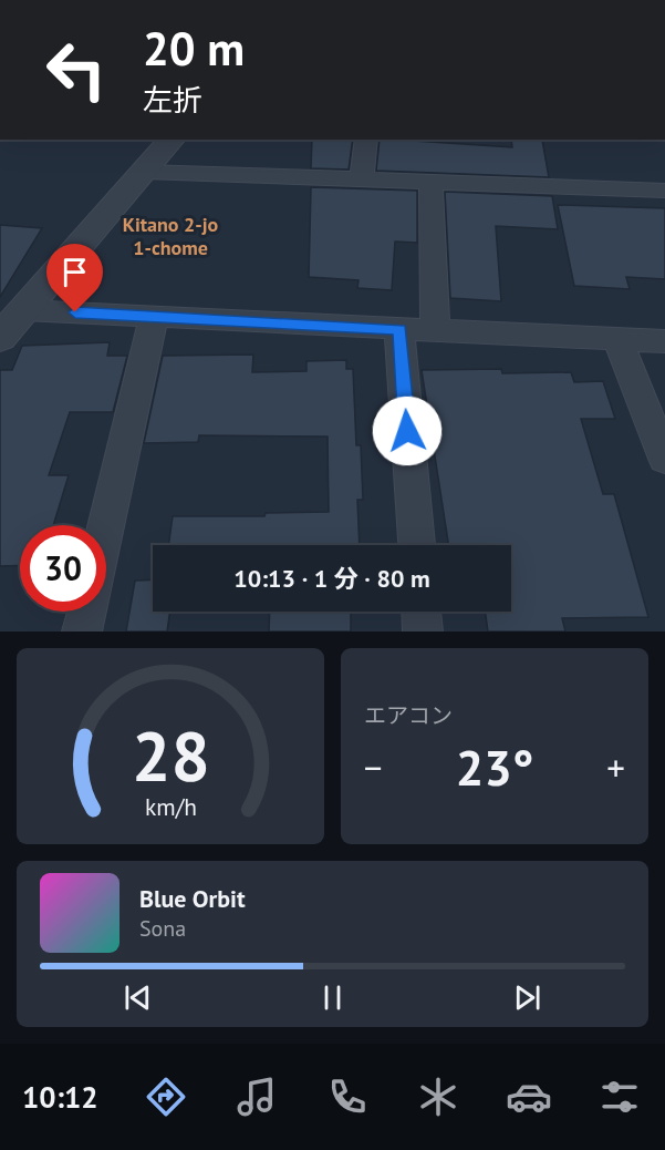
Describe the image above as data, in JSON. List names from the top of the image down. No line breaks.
{"districts":["Kitano 2-jo 1-chome"],"page":{"turn":["20 m","左折"],"limit":"30","trip":"10:13 · 1 分 · 80 m","tile":"エアコン","heat":["−","23°","+"],"song":["Blue Orbit","Sona"],"tabs":"10:12","gauge":["28","km/h"]}}
